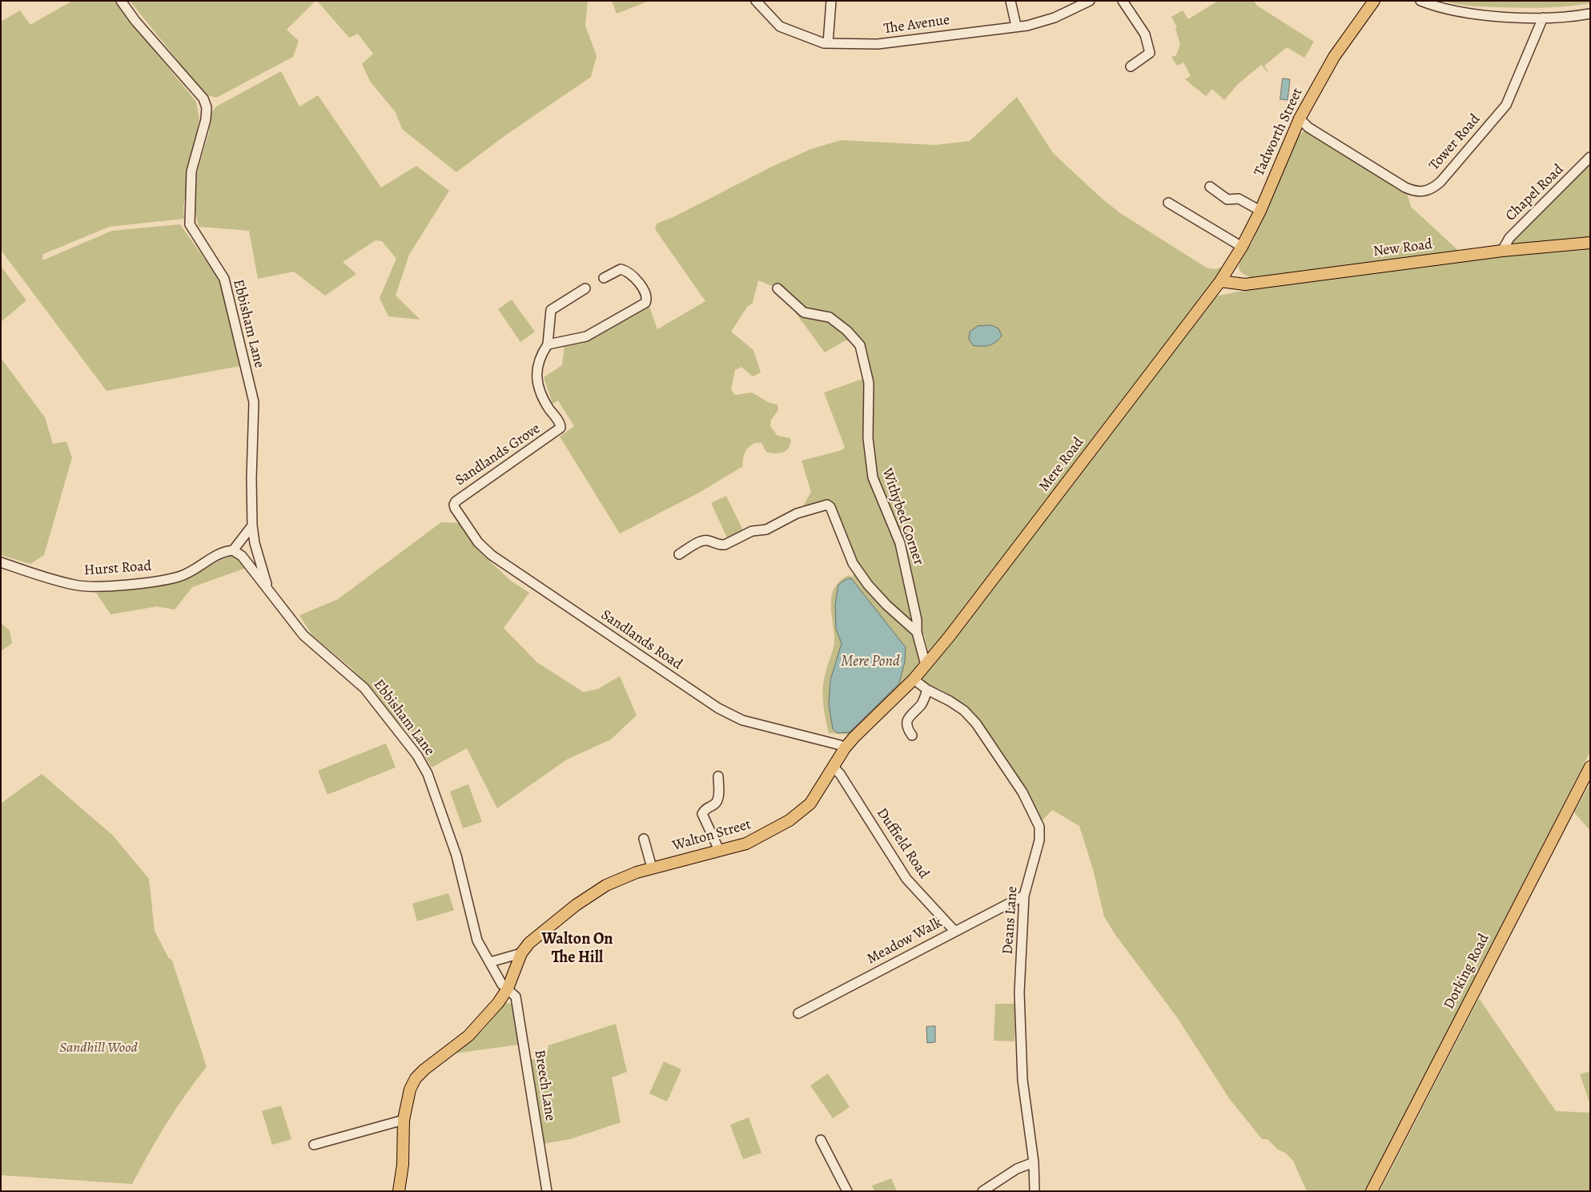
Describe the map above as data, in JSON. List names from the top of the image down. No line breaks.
{"streets":{"main road":["Tadworth Street","New Road","Mere Road","Walton Street","Dorking Road"],"street":["The Avenue","Tower Road","Chapel Road","Ebbisham Lane","Sandlands Grove","Withybed Corner","Hurst Road","Sandlands Road","Duffield Road","Deans Lane","Meadow Walk","Breech Lane"]},"crossings":[["Tadworth Street","Tower Road"],["Tadworth Street","New Road"],["Tadworth Street","Mere Road"],["Chapel Road","New Road"],["New Road","Mere Road"],["Ebbisham Lane","Hurst Road"],["Ebbisham Lane","Walton Street"],["Ebbisham Lane","Breech Lane"],["Sandlands Grove","Sandlands Road"],["Mere Road","Withybed Corner"],["Mere Road","Walton Street"],["Withybed Corner","Walton Street"],["Sandlands Road","Walton Street"],["Walton Street","Duffield Road"],["Walton Street","Deans Lane"],["Walton Street","Breech Lane"],["Duffield Road","Meadow Walk"],["Deans Lane","Meadow Walk"]],"districts":["Walton On The Hill"],"water":["Mere Pond"],"parks":["Sandhill Wood"]}
